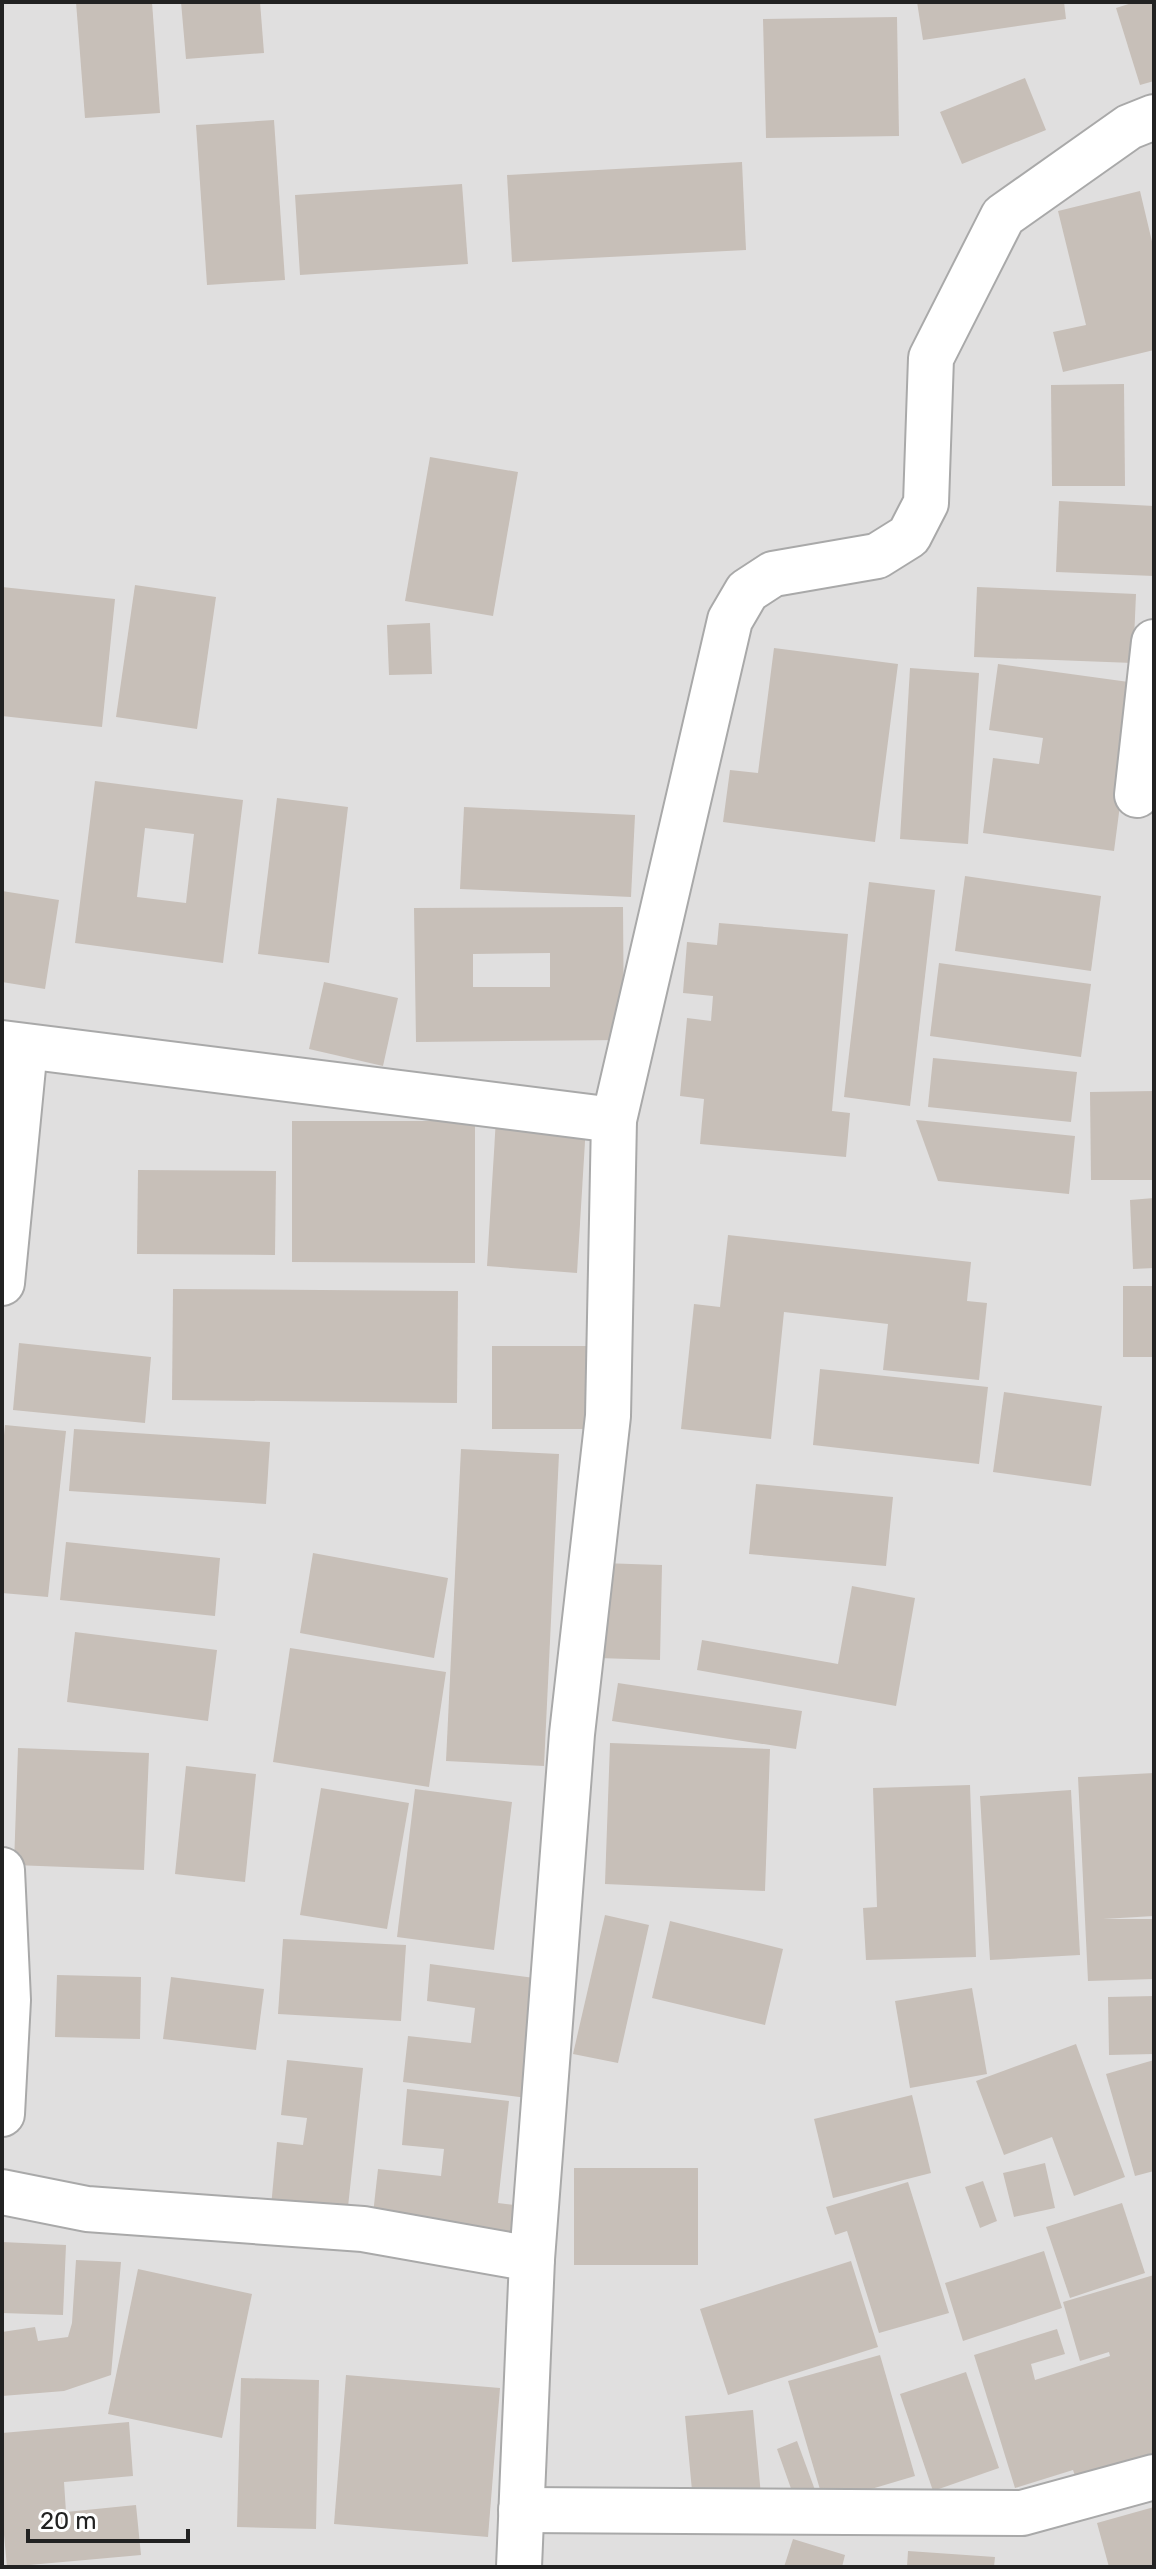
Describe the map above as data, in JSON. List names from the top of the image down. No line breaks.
{"scale_bar":"20 m"}
